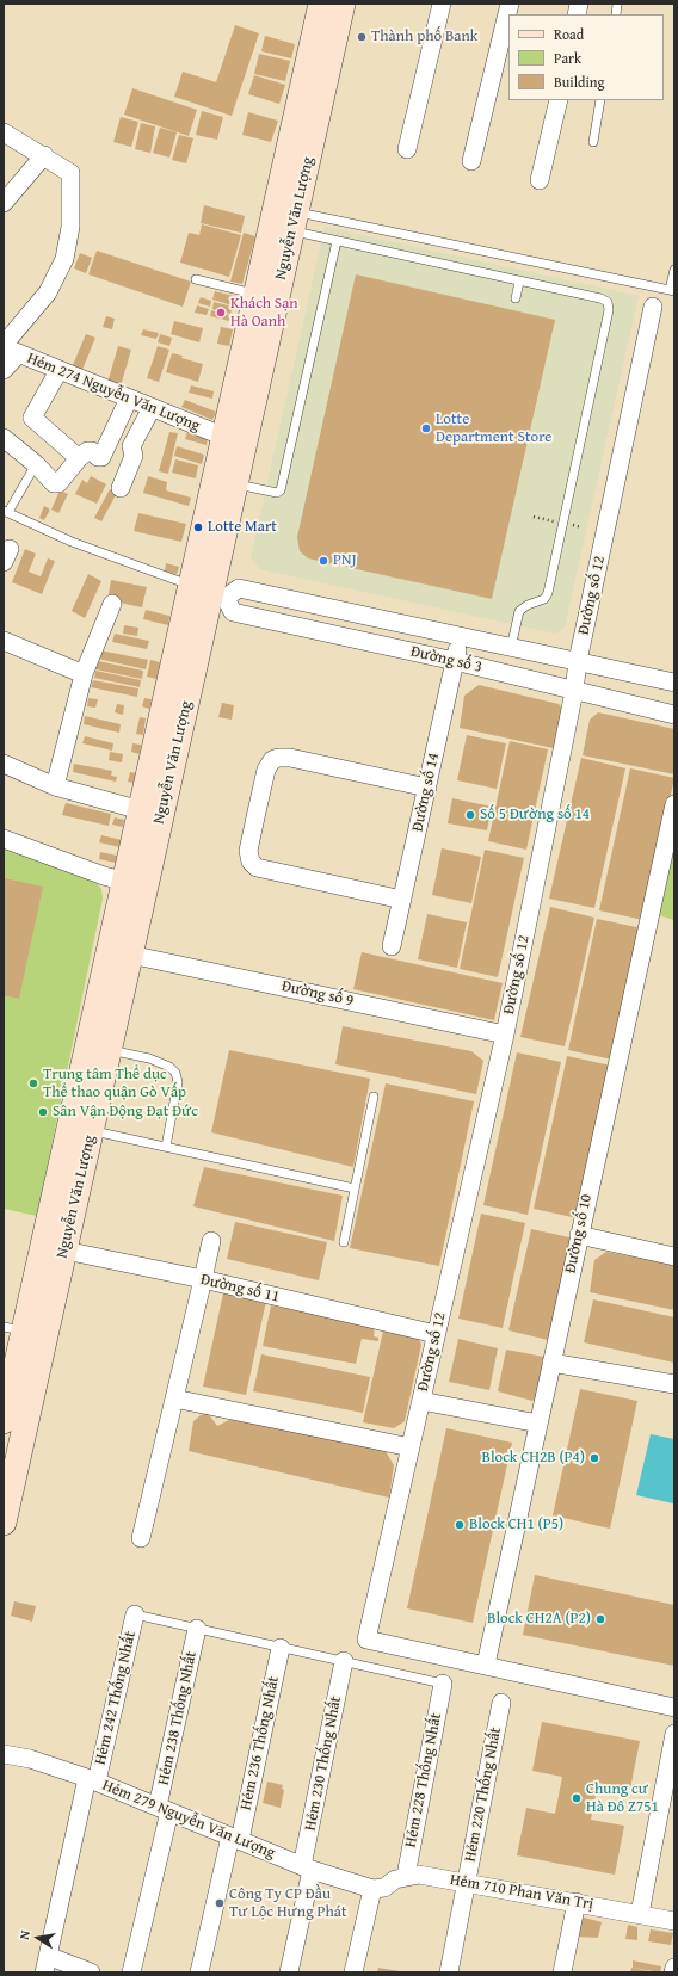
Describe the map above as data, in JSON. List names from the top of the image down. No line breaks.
{"streets":{"street":["Nguyễn Văn Lượng","Hẻm 274 Nguyễn Văn Lượng","Đường số 12","Đường số 3","Đường số 14","Đường số 9","Đường số 10","Đường số 11","Hẻm 242 Thống Nhất","Hẻm 238 Thống Nhất","Hẻm 236 Thống Nhất","Hẻm 230 Thống Nhất","Hẻm 228 Thống Nhất","Hẻm 220 Thống Nhất","Hẻm 279 Nguyễn Văn Lượng","Hẻm 710 Phan Văn Trị"]},"crossings":[["Nguyễn Văn Lượng","Hẻm 274 Nguyễn Văn Lượng"],["Nguyễn Văn Lượng","Đường số 3"],["Nguyễn Văn Lượng","Đường số 9"],["Nguyễn Văn Lượng","Đường số 11"],["Đường số 12","Đường số 3"],["Đường số 12","Đường số 9"],["Đường số 12","Đường số 10"],["Đường số 12","Đường số 11"],["Đường số 3","Đường số 14"],["Hẻm 242 Thống Nhất","Hẻm 279 Nguyễn Văn Lượng"],["Hẻm 238 Thống Nhất","Hẻm 279 Nguyễn Văn Lượng"],["Hẻm 236 Thống Nhất","Hẻm 279 Nguyễn Văn Lượng"],["Hẻm 230 Thống Nhất","Hẻm 279 Nguyễn Văn Lượng"],["Hẻm 228 Thống Nhất","Hẻm 710 Phan Văn Trị"],["Hẻm 220 Thống Nhất","Hẻm 710 Phan Văn Trị"],["Hẻm 279 Nguyễn Văn Lượng","Hẻm 710 Phan Văn Trị"]],"places":["Thành phố Bank","Khách Sạn Hà Oanh","Lotte Department Store","Lotte Mart","PNJ","Số 5 Đường số 14","Trung tâm Thể dục Thể thao quận Gò Vấp","Sân Vận Động Đạt Đức","Block CH2B (P4)","Block CH1 (P5)","Block CH2A (P2)","Chung cư Hà Đô Z751","Công Ty CP Đầu Tư Lộc Hưng Phát"],"legend":["Road","Park","Building"],"north":"left"}
